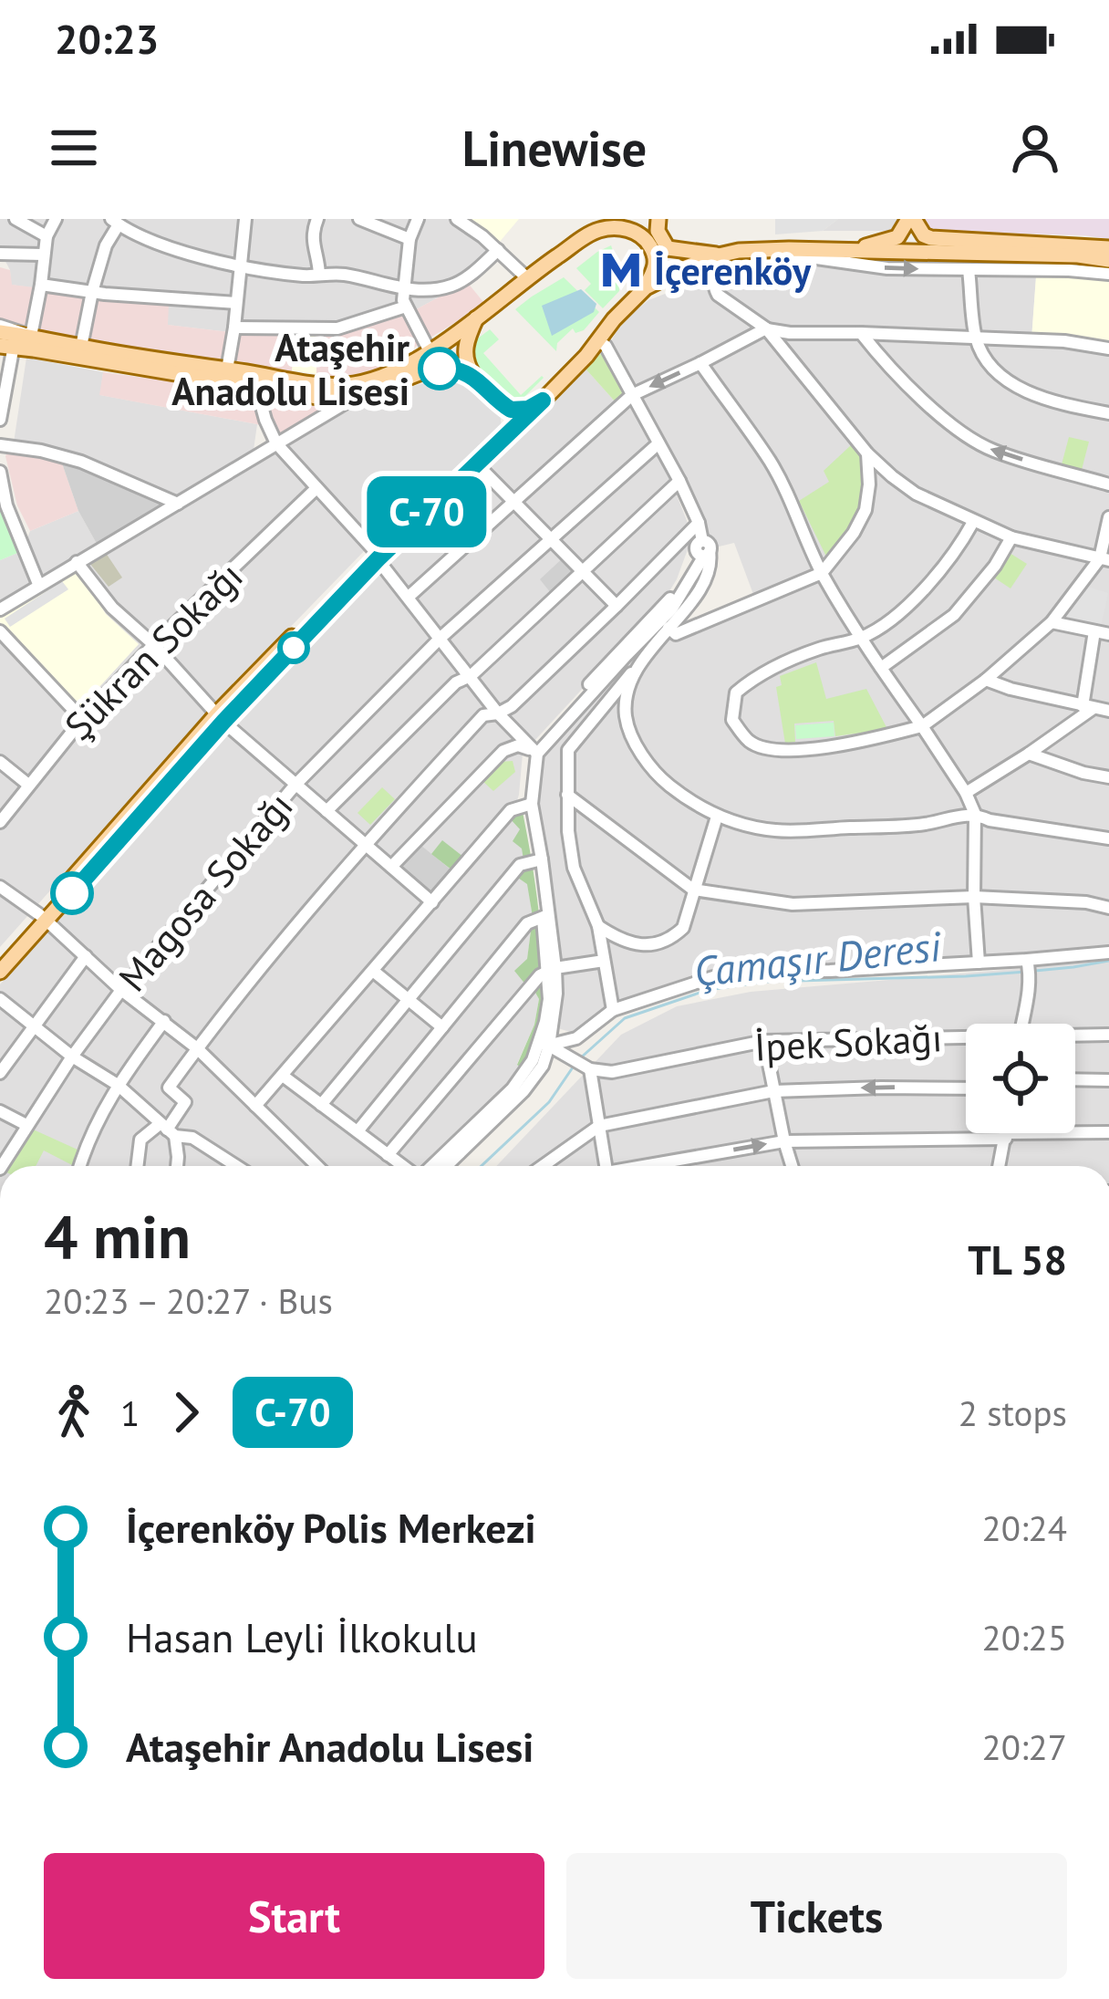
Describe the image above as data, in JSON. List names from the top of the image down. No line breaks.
{"streets":{"street":["Şükran Sokağı","Magosa Sokağı","İpek Sokağı"]},"water":["Çamaşır Deresi"],"places":{"metro station":["İçerenköy"],"other":["Ataşehir Anadolu Lisesi"]},"lines":["bus line C-70"],"page":{"status":"20:23","header":"Linewise","on_map":"C-70","heading":["4 min","20:23 – 20:27 · Bus","TL 58"],"legs":["1","C-70","2 stops"],"list":[{"name":"İçerenköy Polis Merkezi","value":"20:24"},{"name":"Hasan Leyli İlkokulu","value":"20:25"},{"name":"Ataşehir Anadolu Lisesi","value":"20:27"}],"buttons":["Start","Tickets"]}}
